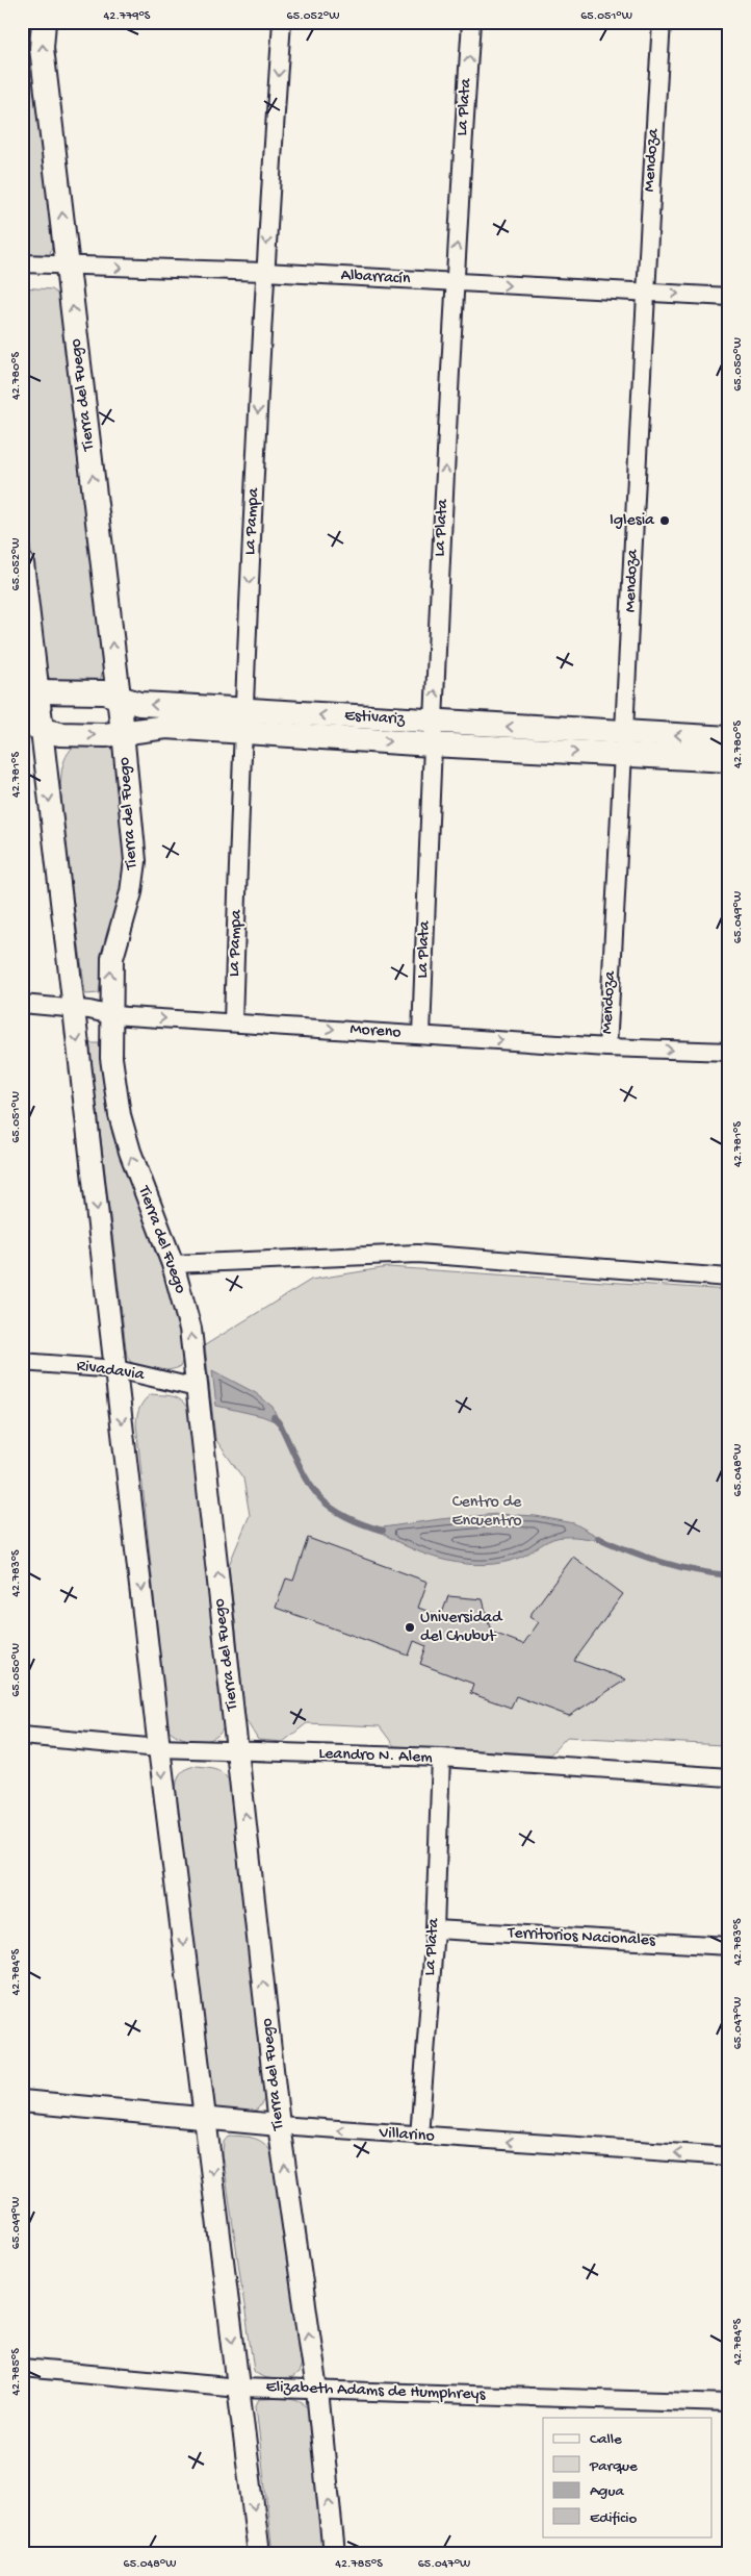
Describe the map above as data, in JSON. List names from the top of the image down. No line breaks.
{"streets":{"main road":["Tierra del Fuego","Estivariz"],"street":["La Plata","Mendoza","Albarracín","La Pampa","Moreno","Rivadavia","Leandro N. Alem","Territorios Nacionales","Villarino","Elizabeth Adams de Humphreys"]},"crossings":[["La Plata","Albarracín"],["La Plata","Estivariz"],["La Plata","Moreno"],["La Plata","Leandro N. Alem"],["La Plata","Territorios Nacionales"],["La Plata","Villarino"],["Mendoza","Albarracín"],["Mendoza","Estivariz"],["Mendoza","Moreno"],["Albarracín","Tierra del Fuego"],["Albarracín","La Pampa"],["Tierra del Fuego","Estivariz"],["Tierra del Fuego","Moreno"],["Tierra del Fuego","Rivadavia"],["Tierra del Fuego","Leandro N. Alem"],["Tierra del Fuego","Villarino"],["Tierra del Fuego","Elizabeth Adams de Humphreys"],["La Pampa","Estivariz"],["La Pampa","Moreno"]],"one_way":["La Plata","Albarracín","Tierra del Fuego","La Pampa","Moreno","Villarino"],"parks":["Centro de Encuentro"],"places":["Iglesia","Universidad del Chubut"],"legend":["Calle","Parque","Agua","Edificio"],"coordinates":["42.779°S","65.052°W","65.051°W","65.050°W","42.780°S","42.781°S","65.049°W","65.048°W","42.783°S","42.784°S","65.047°W","42.785°S"]}
